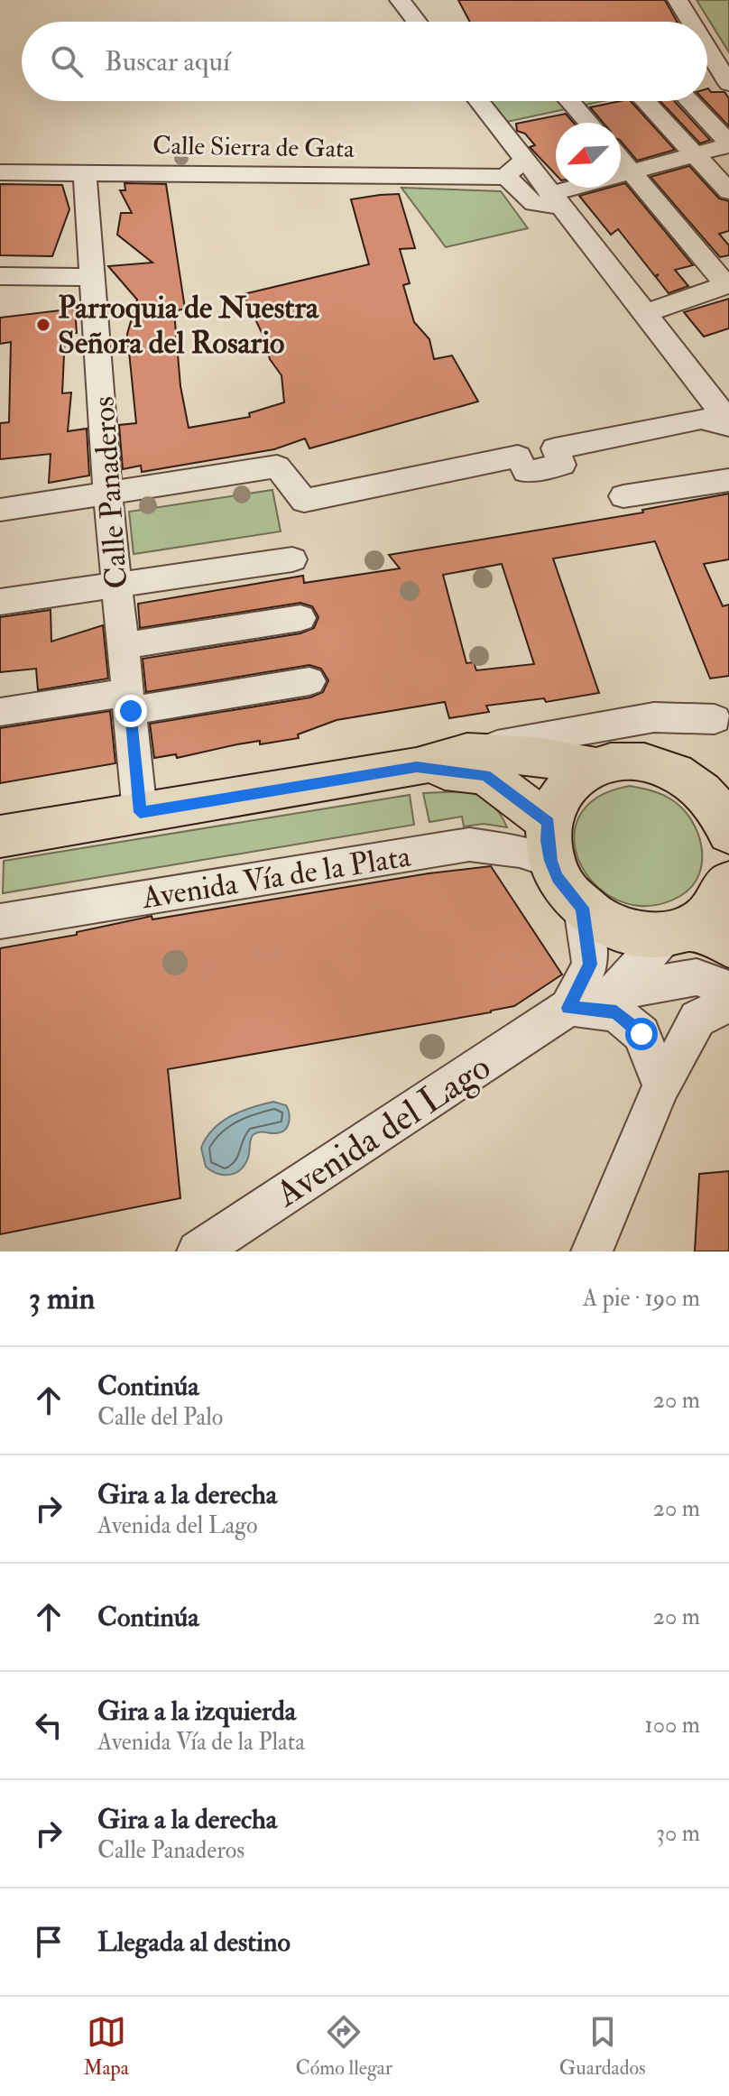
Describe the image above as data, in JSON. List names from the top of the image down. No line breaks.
{"streets":{"street":["Calle Sierra de Gata","Calle Panaderos","Avenida Vía de la Plata","Avenida del Lago"]},"crossings":[["Calle Sierra de Gata","Calle Panaderos"]],"places":["Parroquia de Nuestra Señora del Rosario"],"north":"bottom left","page":{"search":"Buscar aquí","heading":["3 min","A pie · 190 m"],"list":[["Continúa","Calle del Palo","20 m"],["Gira a la derecha","Avenida del Lago","20 m"],["Continúa","20 m"],["Gira a la izquierda","Avenida Vía de la Plata","100 m"],["Gira a la derecha","Calle Panaderos","30 m"],"Llegada al destino"],"nav":["Mapa","Cómo llegar","Guardados"]}}
